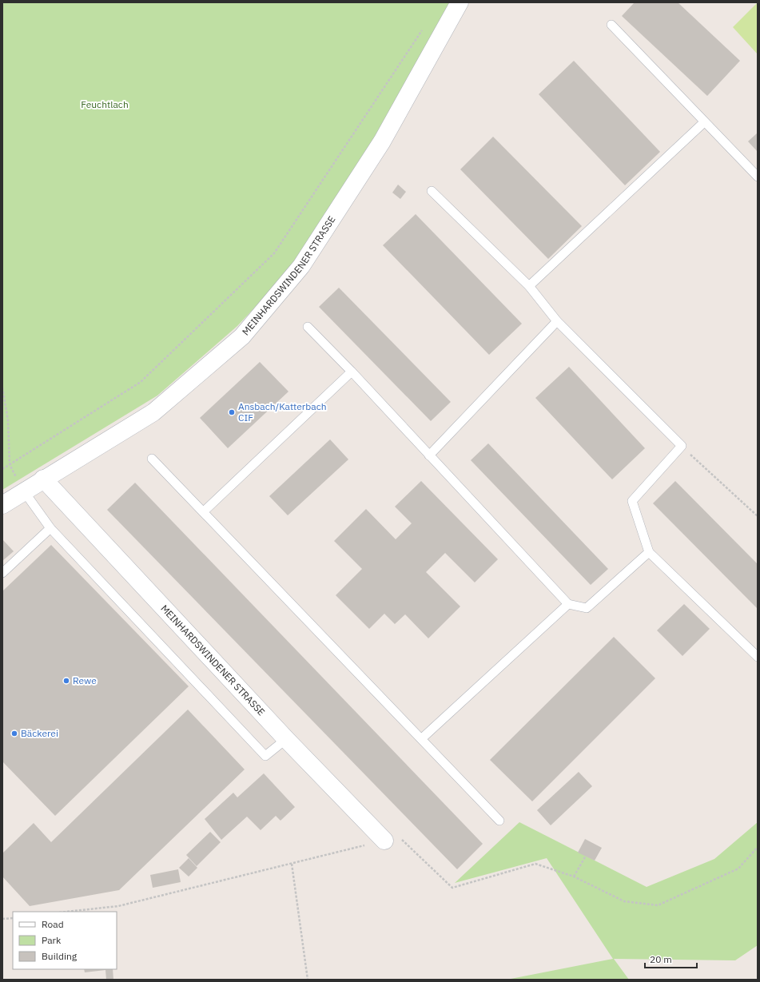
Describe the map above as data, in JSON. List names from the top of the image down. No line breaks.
{"streets":{"street":["MEINHARDSWINDENER STRASSE"]},"parks":["Feuchtlach"],"places":["Ansbach/Katterbach CIF","Rewe","Bäckerei"],"legend":["Road","Park","Building"],"scale_bar":"20 m"}
